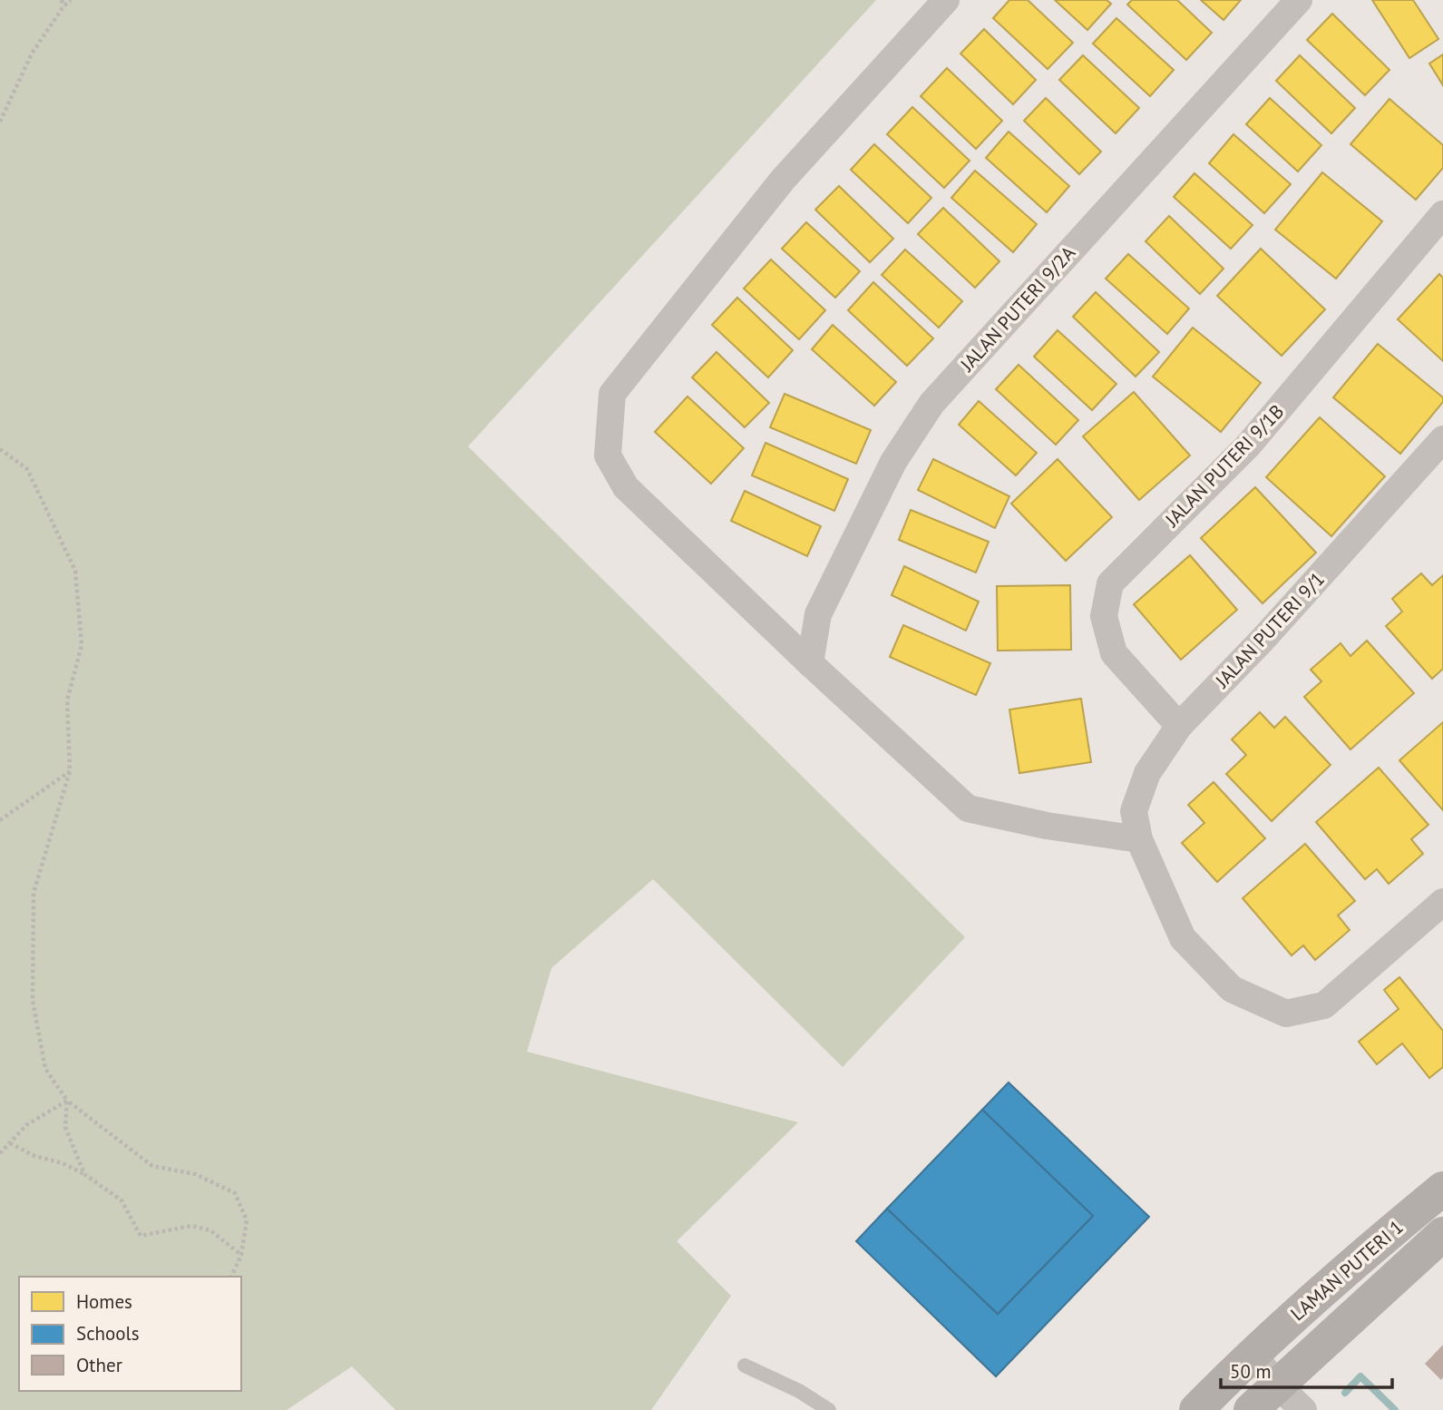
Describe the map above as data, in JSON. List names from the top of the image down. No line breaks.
{"streets":{"main road":["LAMAN PUTERI 1"],"street":["JALAN PUTERI 9/2A","JALAN PUTERI 9/1B","JALAN PUTERI 9/1"]},"crossings":[["JALAN PUTERI 9/1B","JALAN PUTERI 9/1"]],"legend":["Homes","Schools","Other"],"scale_bar":"50 m"}
